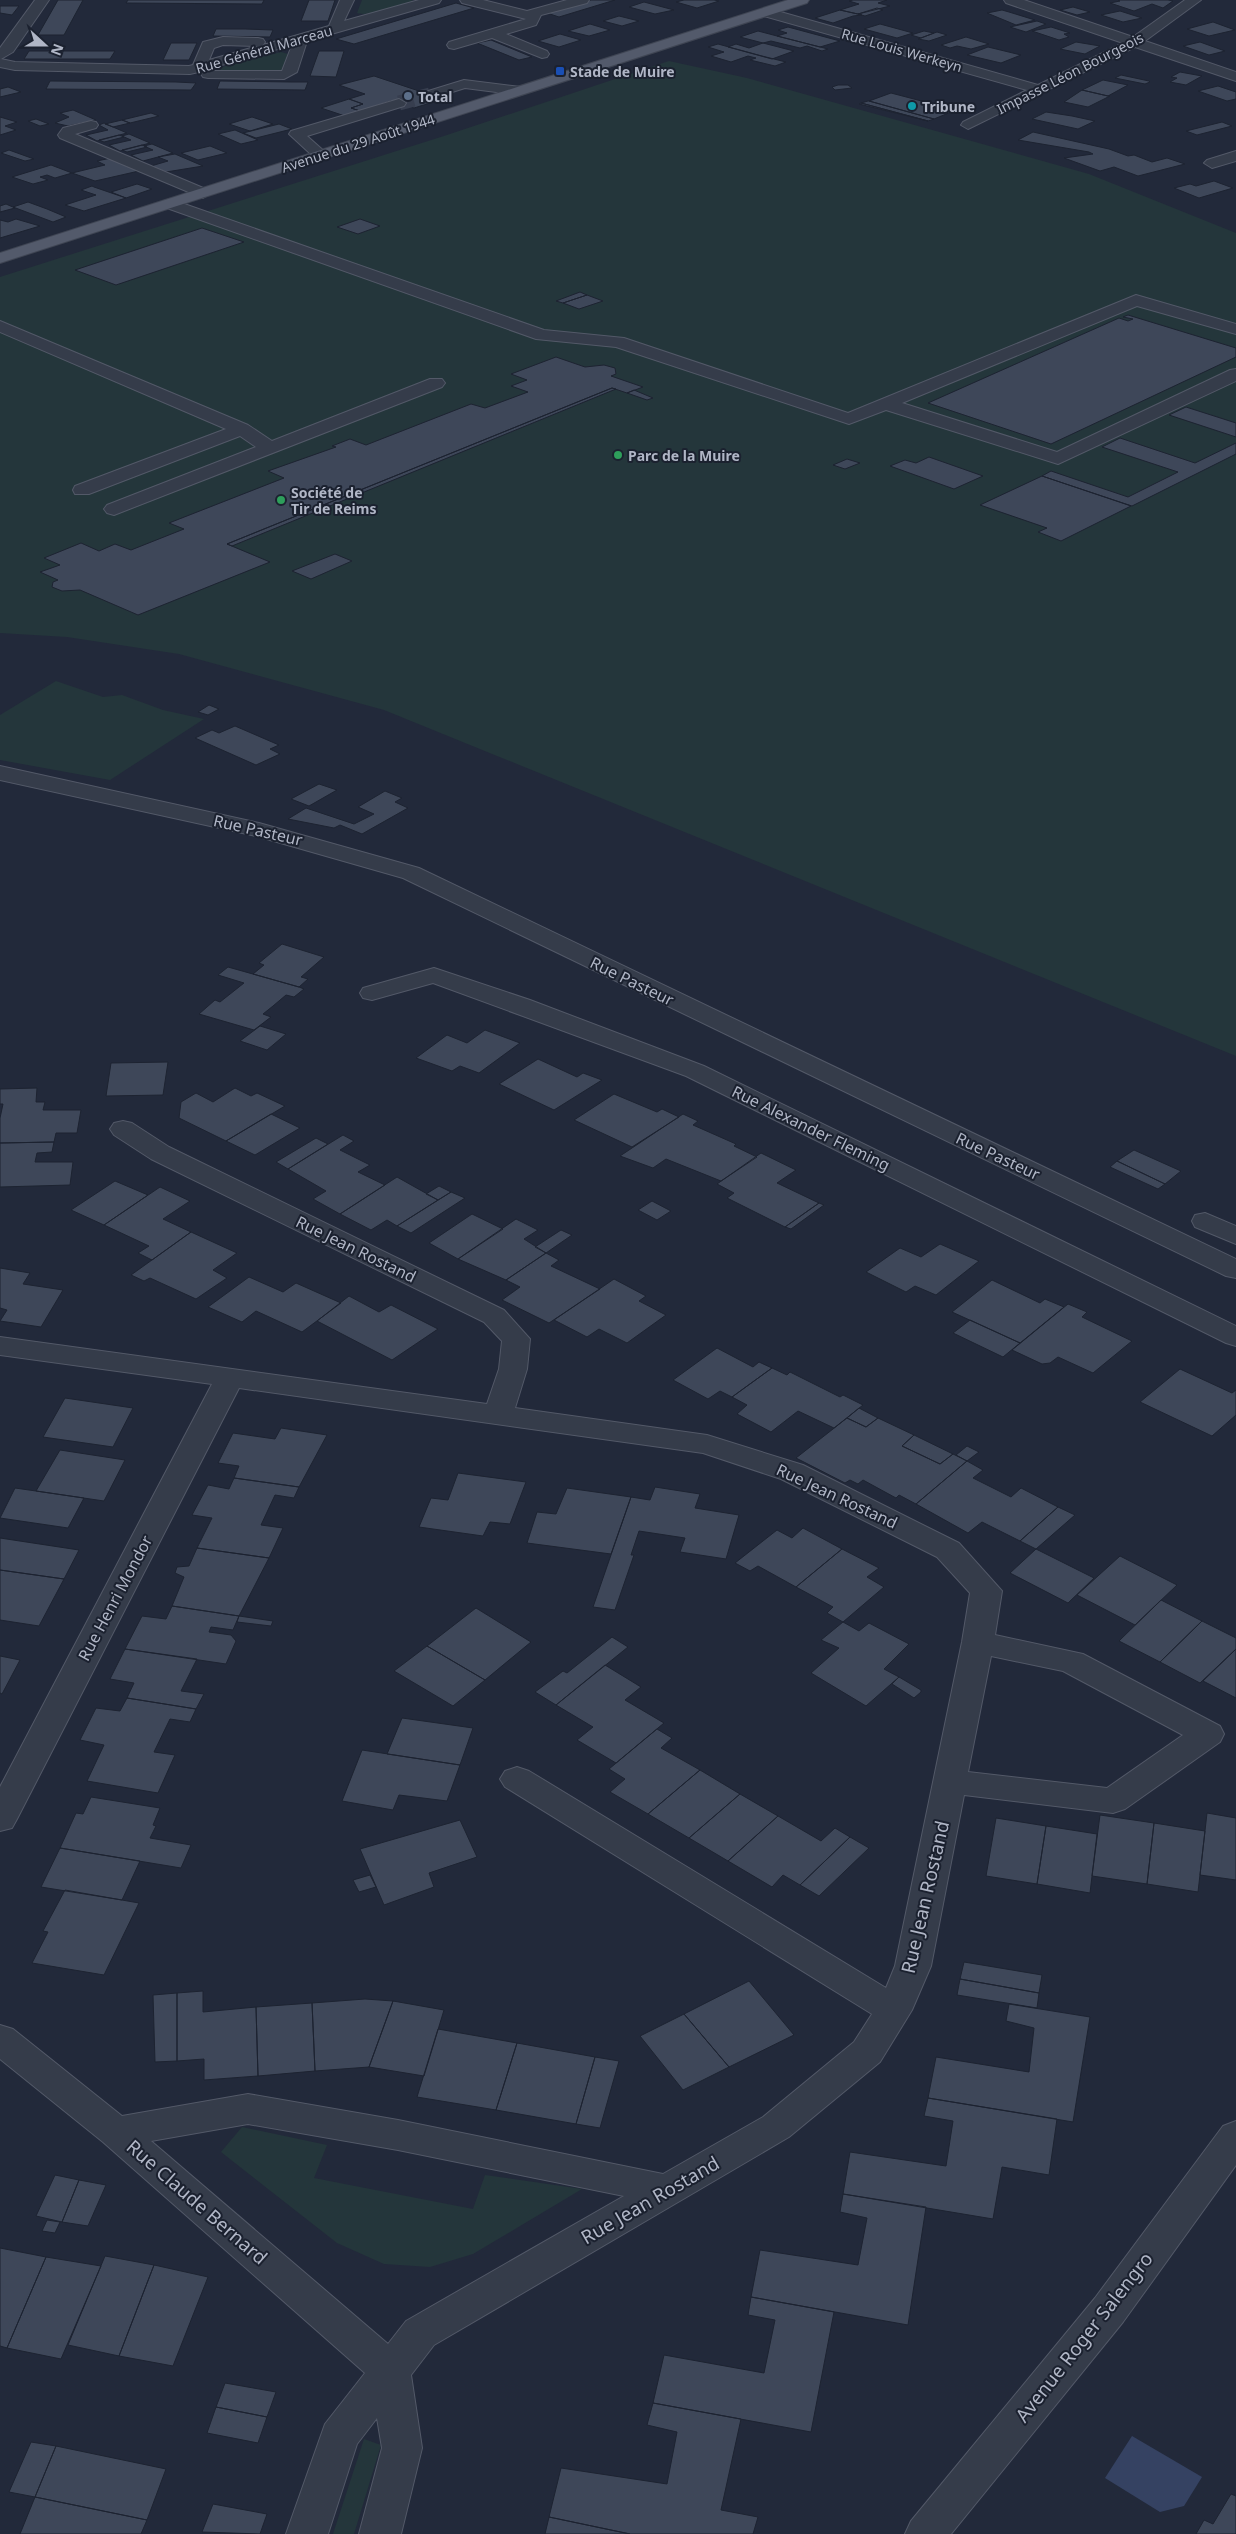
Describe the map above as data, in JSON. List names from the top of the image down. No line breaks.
{"streets":{"main road":["Avenue du 29 Août 1944"],"street":["Rue Général Marceau","Rue Louis Werkeyn","Impasse Léon Bourgeois","Rue Pasteur","Rue Alexander Fleming","Rue Jean Rostand","Rue Henri Mondor","Rue Claude Bernard","Avenue Roger Salengro"]},"crossings":[["Rue Louis Werkeyn","Impasse Léon Bourgeois"],["Rue Louis Werkeyn","Avenue du 29 Août 1944"],["Rue Jean Rostand","Rue Henri Mondor"],["Rue Jean Rostand","Rue Claude Bernard"]],"places":{"transit":["Stade de Muire"],"other":["Total","Tribune","Parc de la Muire","Société de Tir de Reims"]},"north":"right"}
